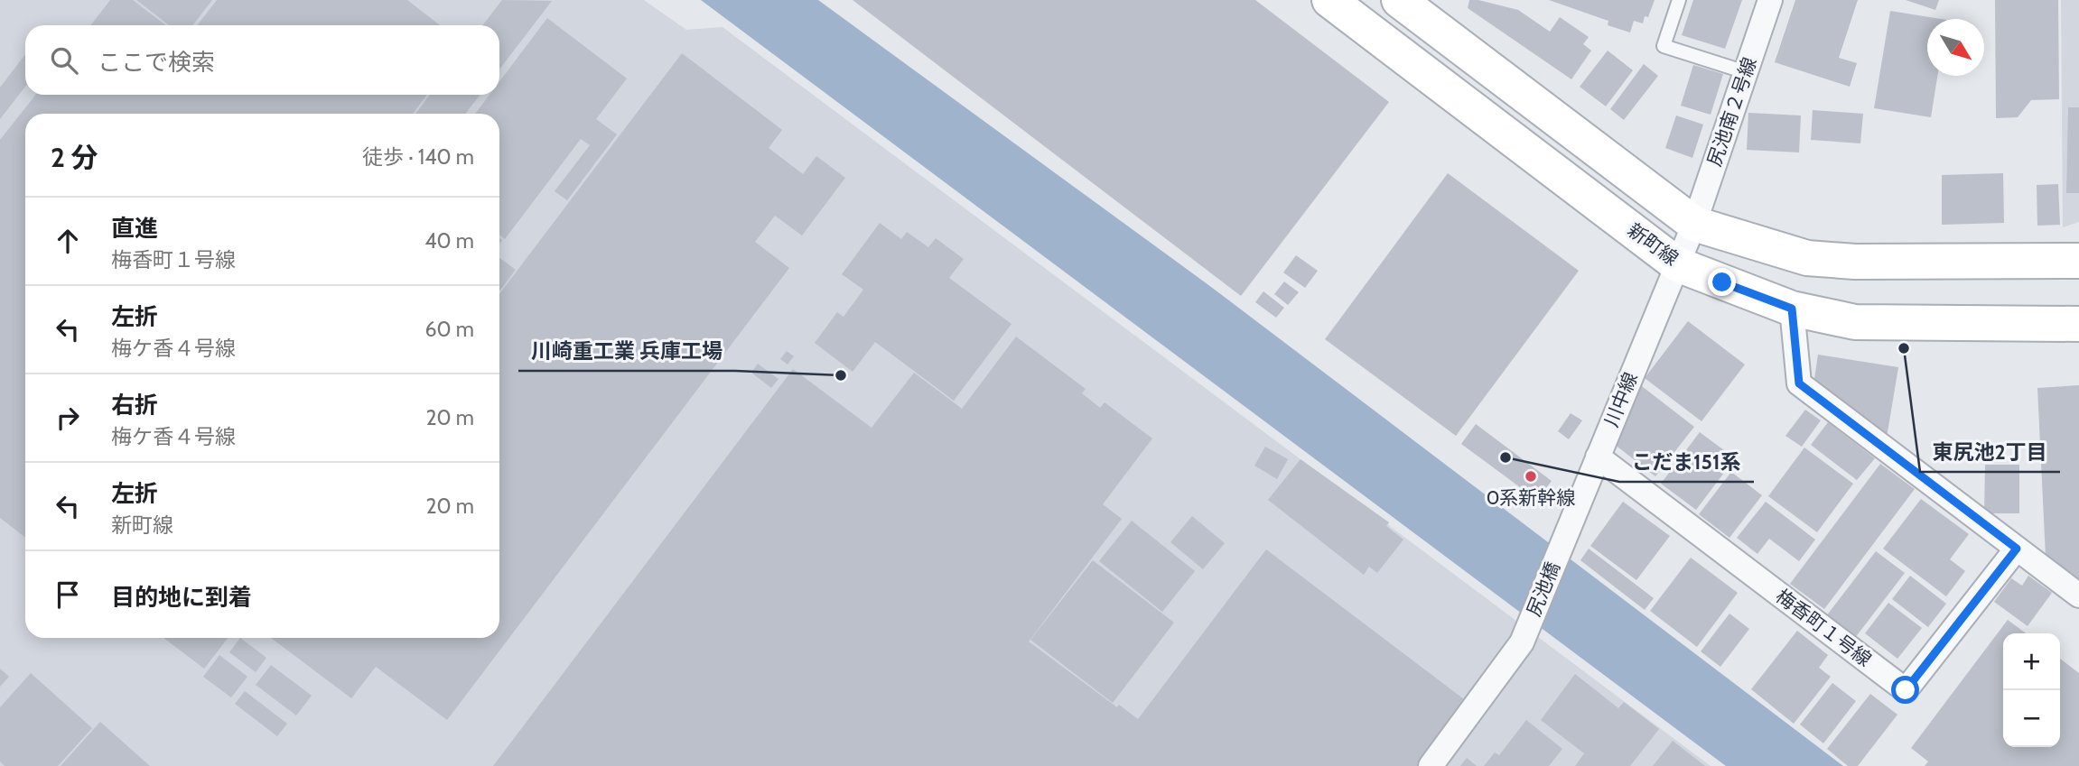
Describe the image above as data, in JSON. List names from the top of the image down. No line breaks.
{"streets":{"street":["尻池南２号線","新町線","川中線","尻池橋","梅香町１号線"]},"crossings":[["尻池南２号線","新町線"],["尻池南２号線","川中線"],["新町線","川中線"],["川中線","尻池橋"],["川中線","梅香町１号線"]],"places":["東尻池2丁目","川崎重工業 兵庫工場","こだま151系","0系新幹線"],"north":"bottom right","page":{"search":"ここで検索","heading":["2 分","徒歩 · 140 m"],"list":[["直進","梅香町１号線","40 m"],["左折","梅ケ香４号線","60 m"],["右折","梅ケ香４号線","20 m"],["左折","新町線","20 m"],"目的地に到着"],"map_buttons":["+","−"]}}
